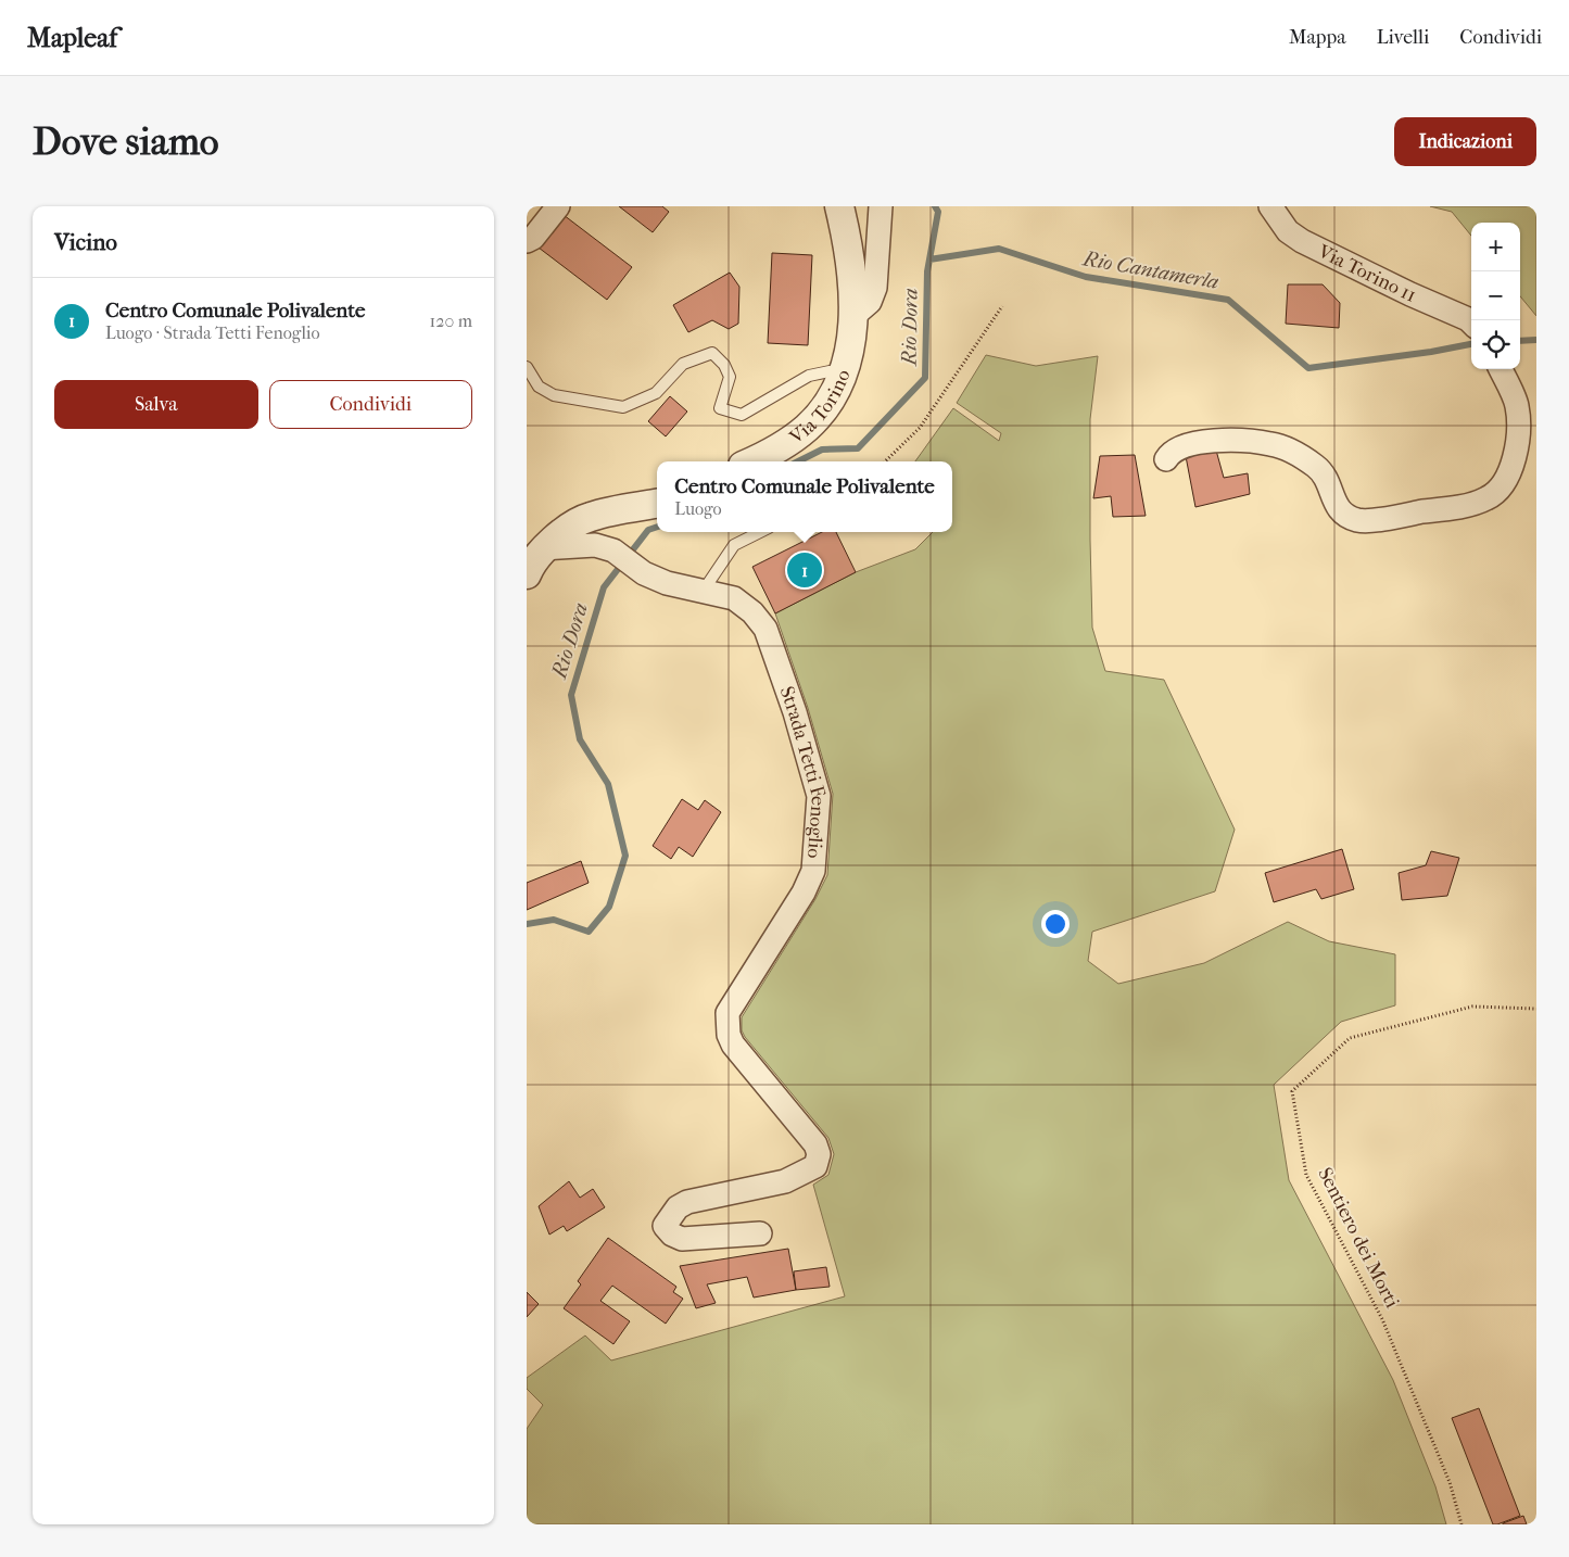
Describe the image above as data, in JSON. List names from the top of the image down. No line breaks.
{"streets":{"street":["Via Torino 11","Via Torino","Strada Tetti Fenoglio"],"path":["Sentiero dei Morti"]},"water":["Rio Cantamerla","Rio Dora"],"page":{"header":"Mapleaf","nav":["Mappa","Livelli","Condividi"],"buttons":["Indicazioni",["Salva","Condividi"]],"title":"Dove siamo","heading":"Vicino","map_buttons":["+","−"],"list":[{"mark":"1","name":"Centro Comunale Polivalente","note":"Luogo · Strada Tetti Fenoglio","value":"120 m"}],"popup":["Centro Comunale Polivalente","Luogo"],"pins":"1"}}
